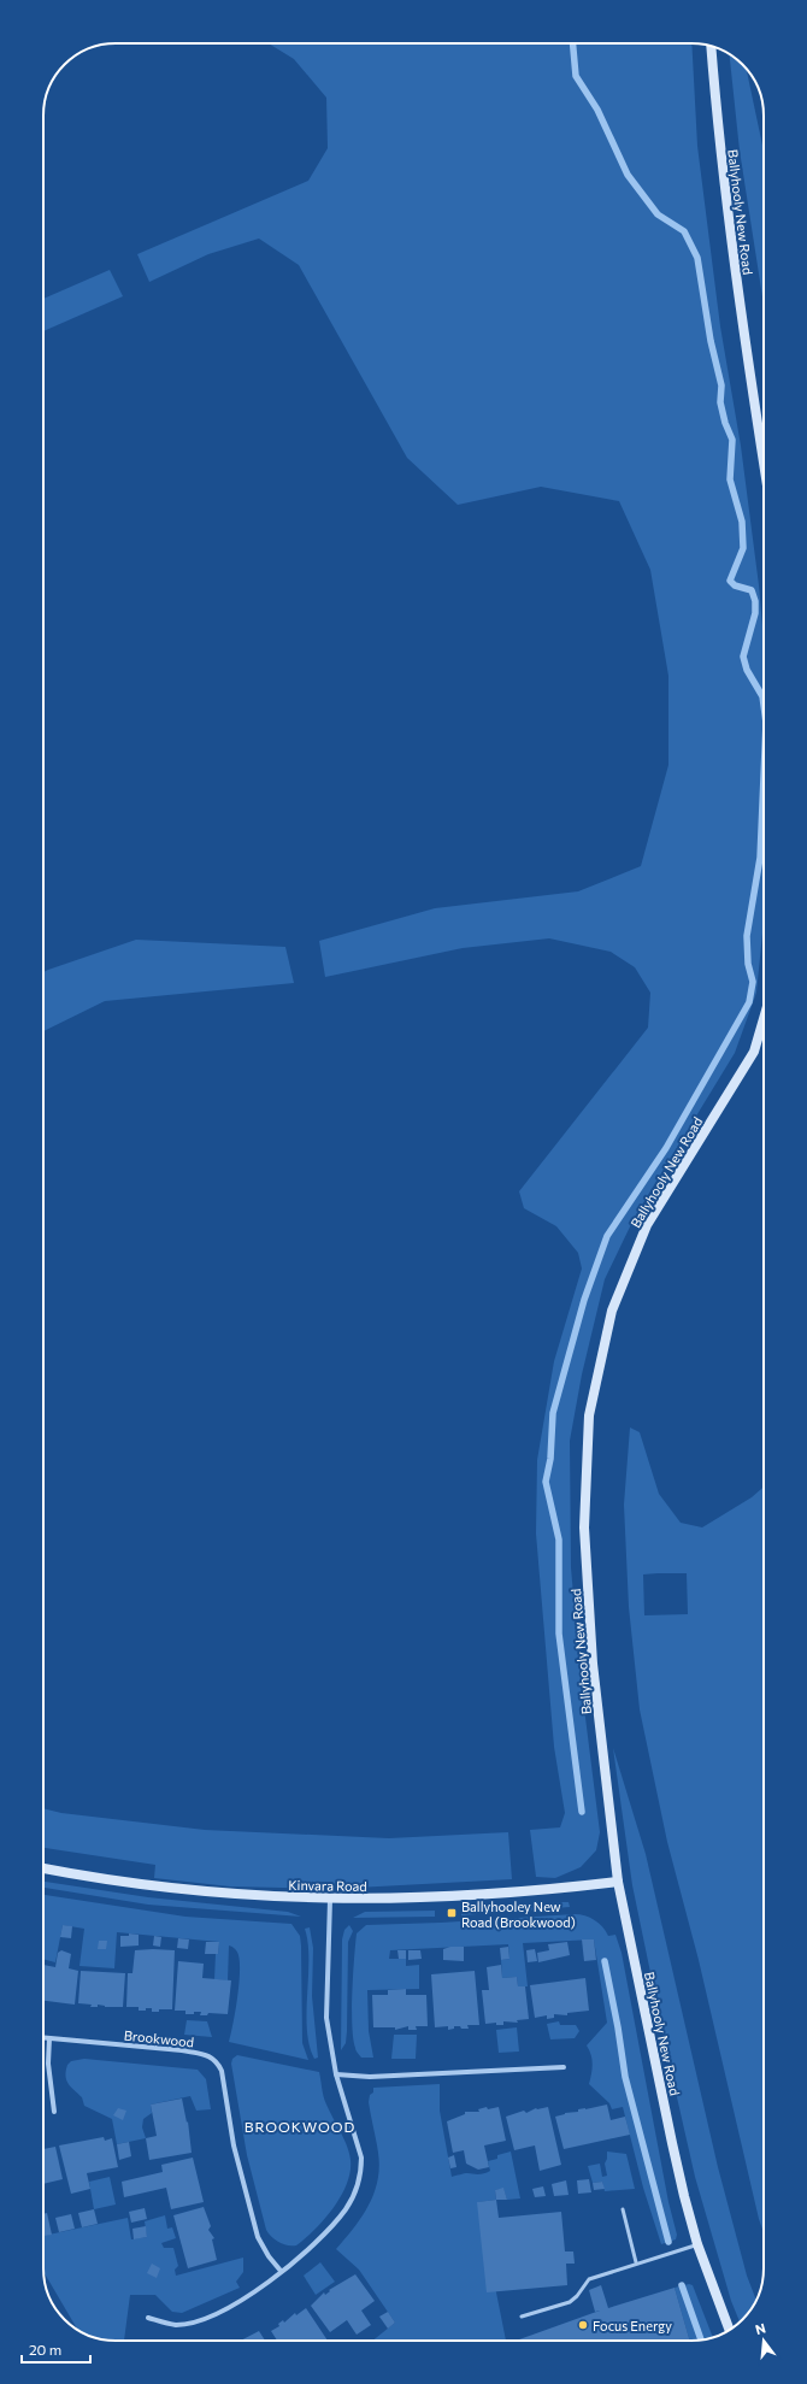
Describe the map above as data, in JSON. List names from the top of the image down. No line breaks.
{"streets":{"main road":["Ballyhooly New Road","Kinvara Road"],"street":["Brookwood"]},"crossings":[["Ballyhooly New Road","Kinvara Road"]],"districts":["BROOKWOOD"],"places":{"transit":["Ballyhooley New Road (Brookwood)"],"other":["Focus Energy"]},"scale_bar":"20 m","north":"top"}
